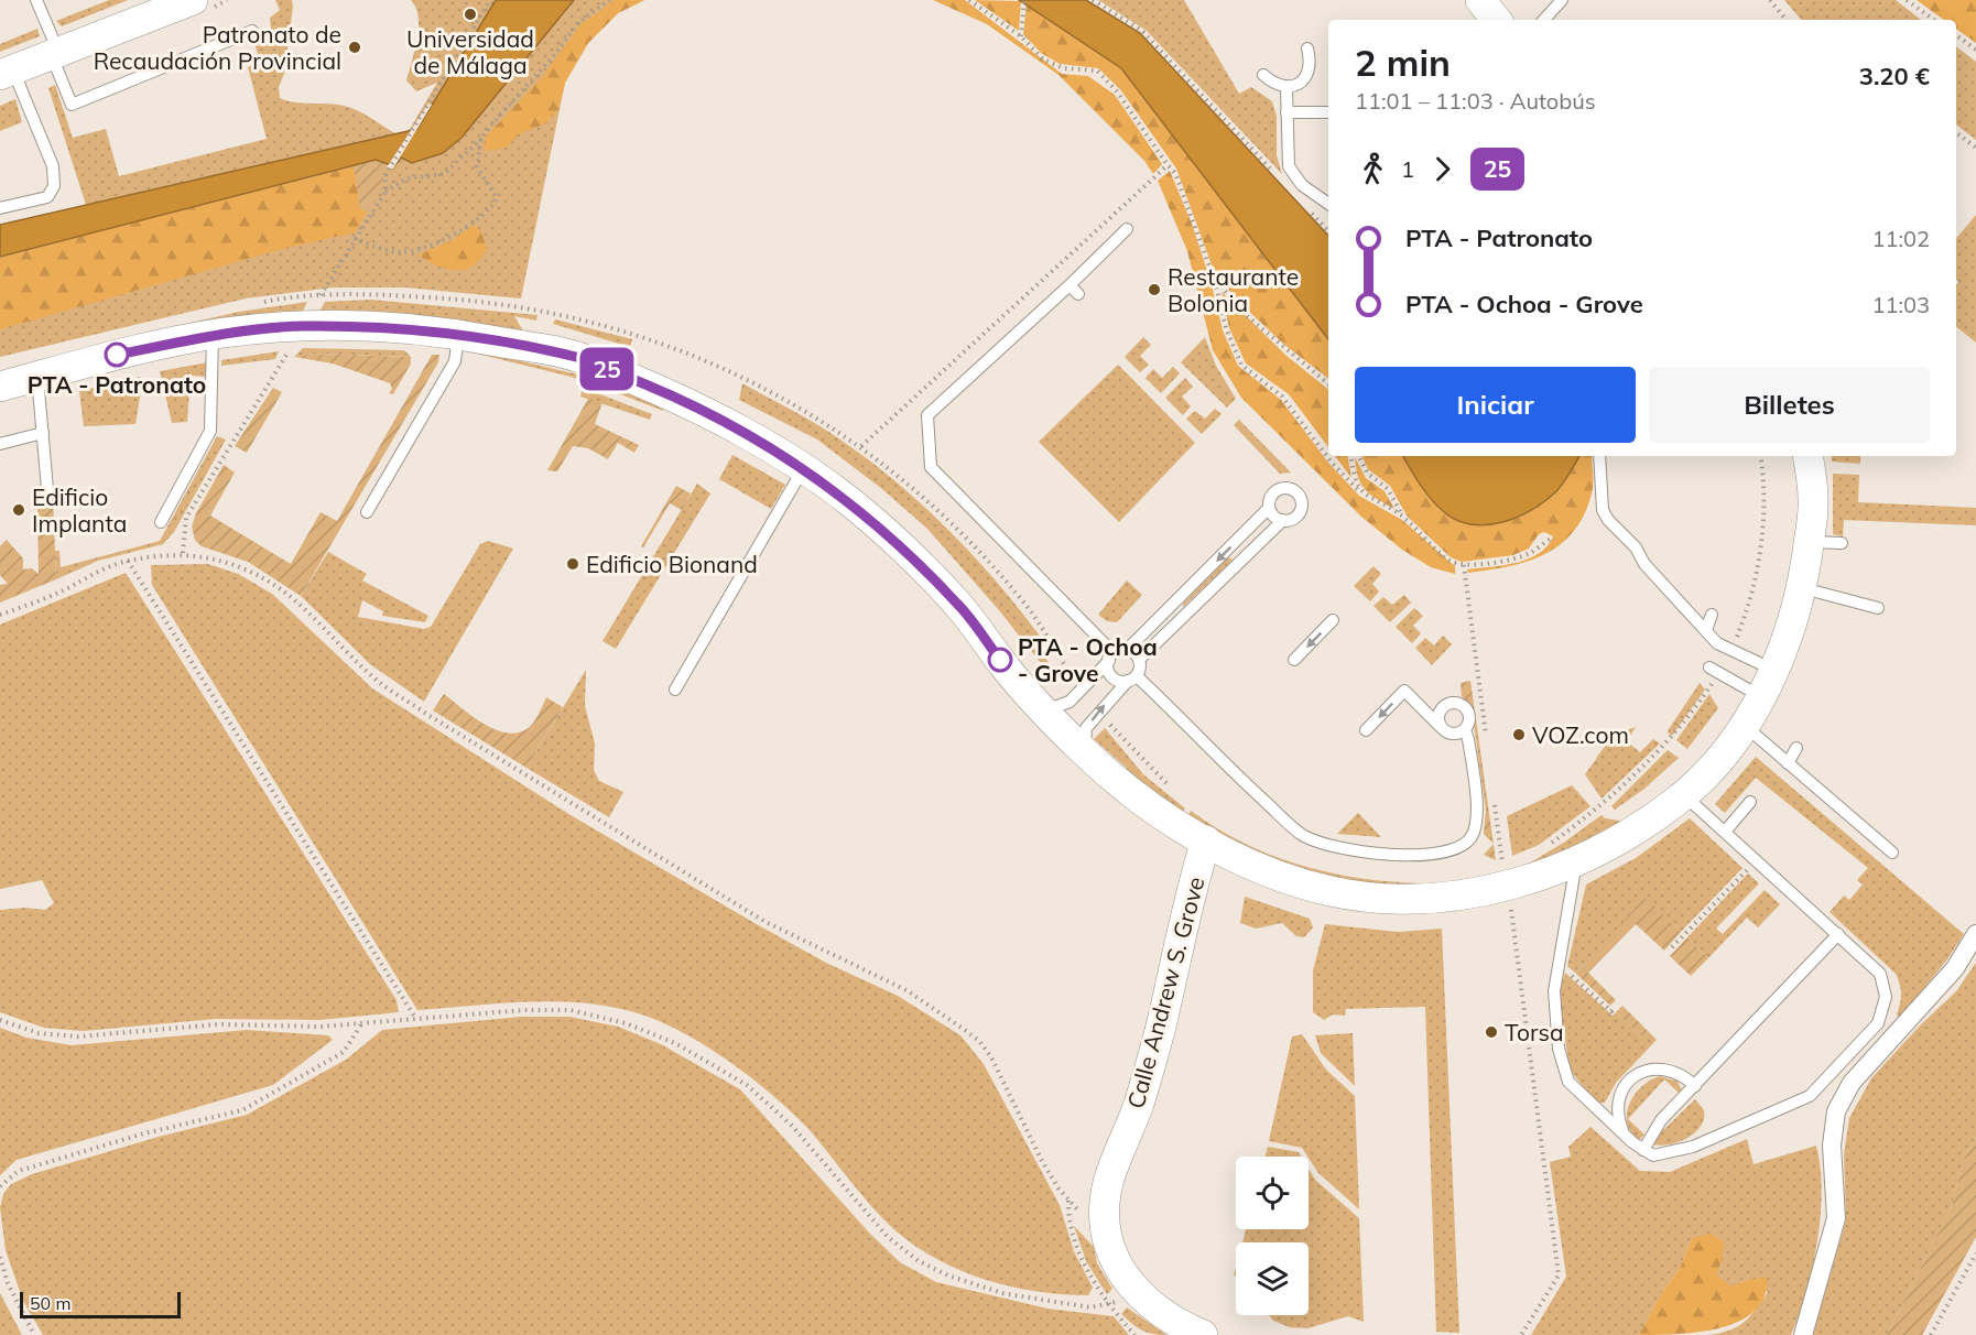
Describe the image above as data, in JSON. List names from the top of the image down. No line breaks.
{"streets":{"street":["Calle Andrew S. Grove"]},"places":["Universidad de Málaga","Patronato de Recaudación Provincial","Restaurante Bolonia","PTA - Patronato","Edificio Implanta","Edificio Bionand","PTA - Ochoa - Grove","VOZ.com","Torsa"],"lines":["bus line 25"],"scale_bar":"50 m","page":{"on_map":"25","heading":["2 min","11:01 – 11:03 · Autobús","3.20 €"],"legs":["1","25"],"list":[{"name":"PTA - Patronato","value":"11:02"},{"name":"PTA - Ochoa - Grove","value":"11:03"}],"buttons":["Iniciar","Billetes"],"scale":"50 m"}}
